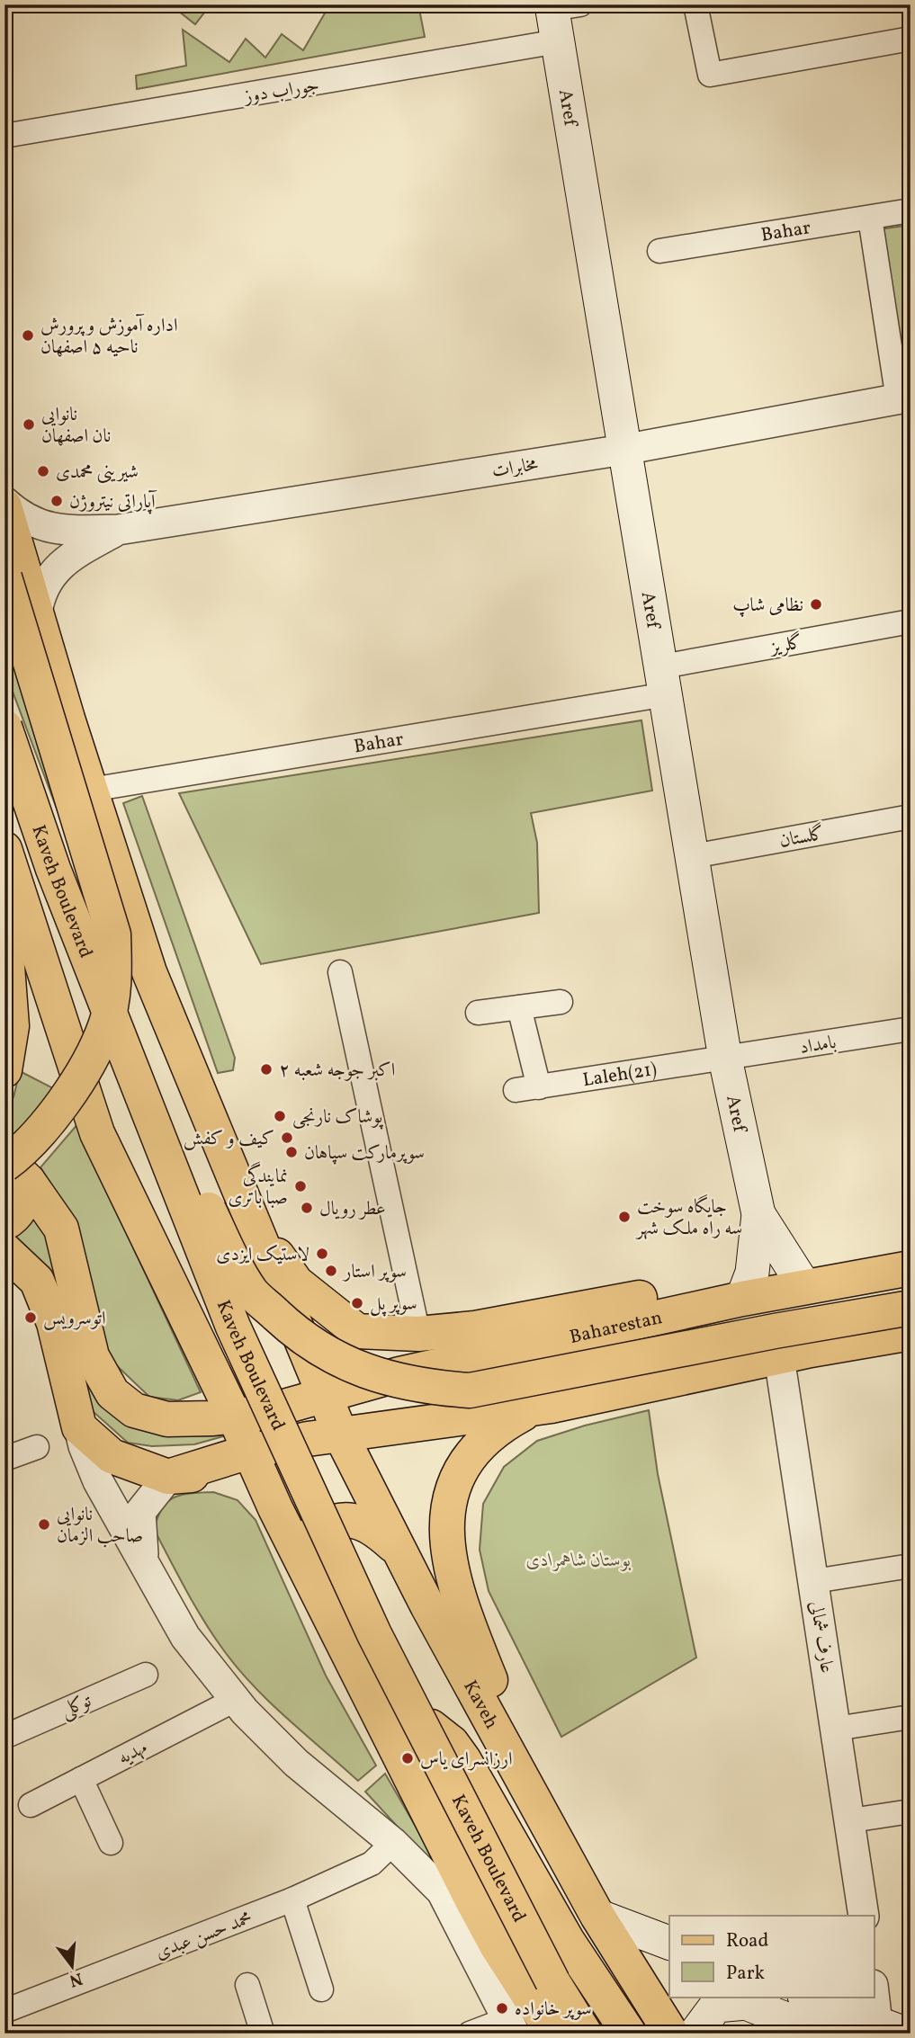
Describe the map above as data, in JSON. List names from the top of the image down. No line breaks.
{"streets":{"main road":["Aref","Kaveh Boulevard","Baharestan","Kaveh"],"street":["جوراب دوز","Bahar","مخابرات","گلریز","گلستان","بامداد","Laleh(21)","عارف شمالی","توکلی","مهدیه","محمد حسن عبدی"]},"crossings":[["جوراب دوز","Aref"],["Aref","Bahar"],["Aref","مخابرات"],["Aref","گلریز"],["Aref","گلستان"],["Aref","بامداد"],["Aref","Laleh(21)"],["Bahar","گلریز"],["بامداد","Laleh(21)"]],"parks":["بوستان شاهمرادی"],"places":["اداره آموزش و پرورش ناحیه ۵ اصفهان","نانوایی نان اصفهان","شیرینی محمدی","آپاراتی نیتروژن","نظامی شاپ","اکبر جوجه شعبه ۲","پوشاک نارنجی","کیف و کفش","سوپرمارکت سپاهان","نمایندگی صبا باتری","عطر رویال","جایگاه سوخت سه راه ملک شهر","لاستیک ایزدی","سوپر استار","سوپر پل","اتوسرویس","نانوایی صاحب الزمان","ارزانسرای یاس","سوپر خانواده"],"legend":["Road","Park"],"north":"bottom"}
